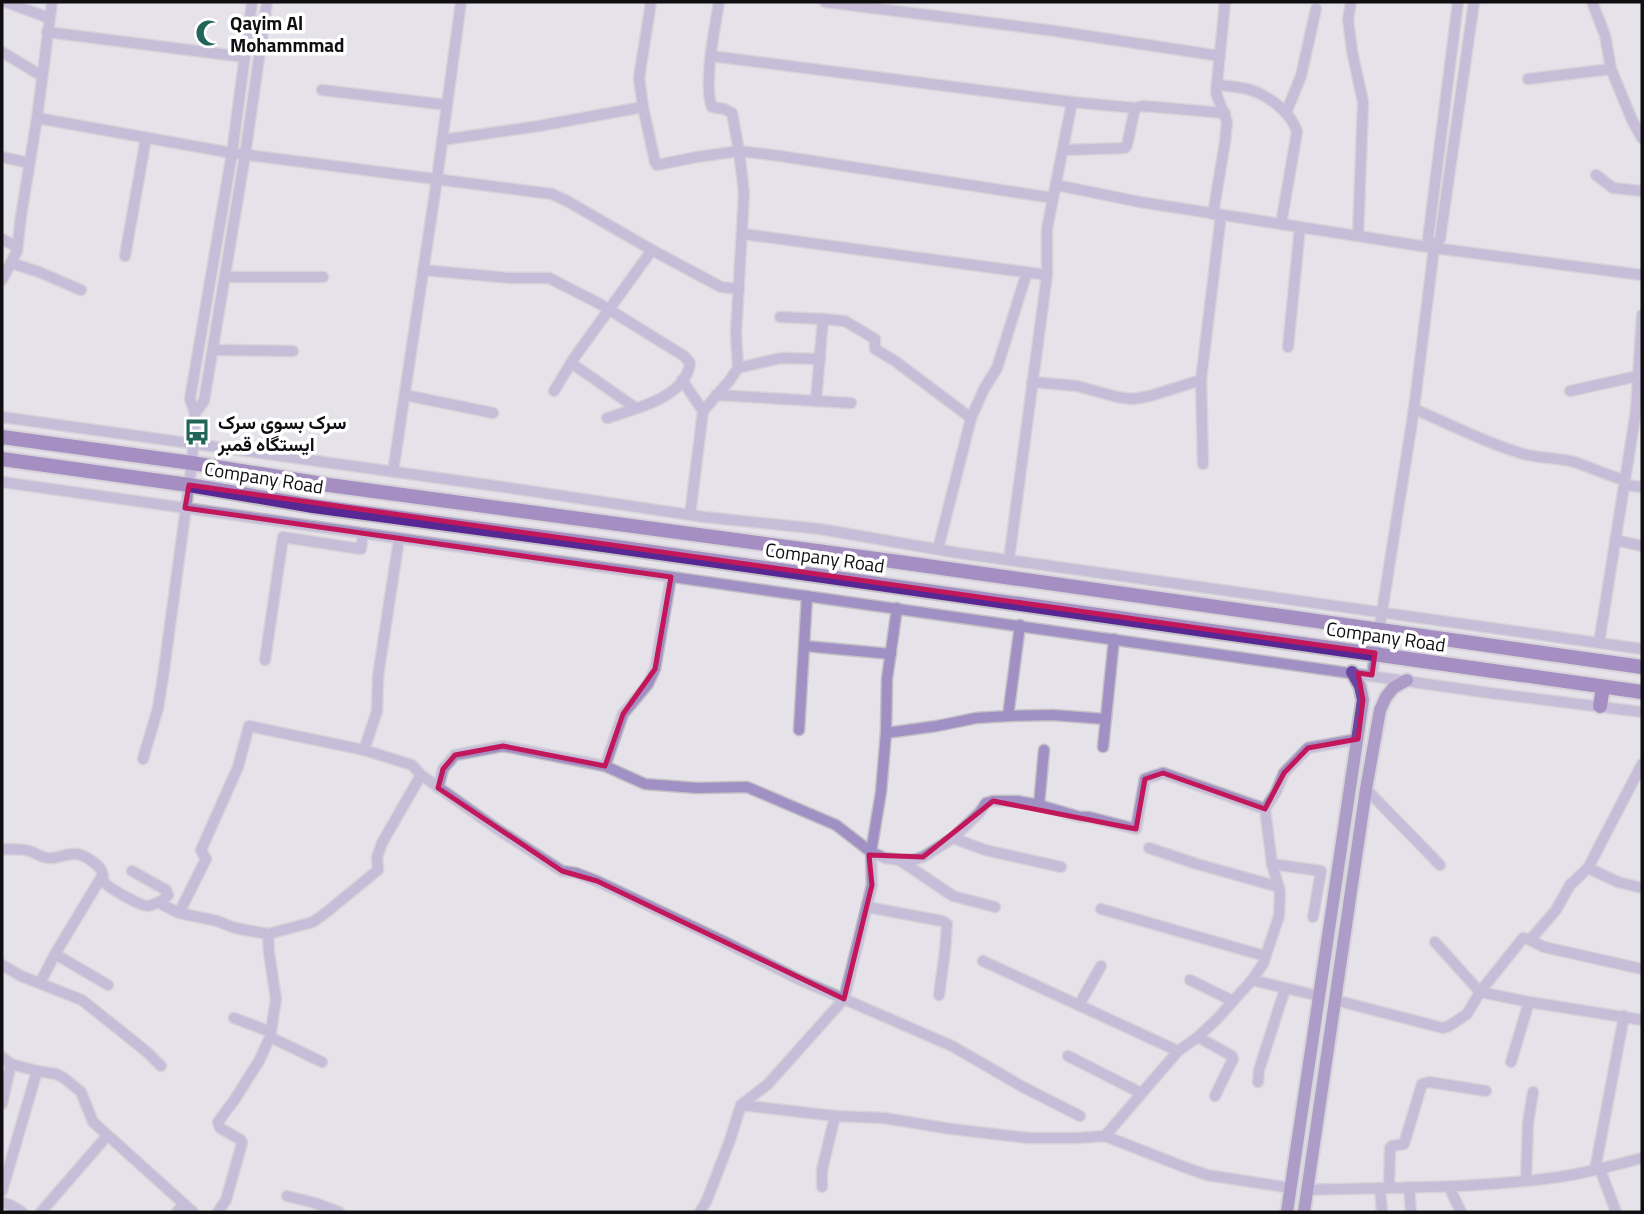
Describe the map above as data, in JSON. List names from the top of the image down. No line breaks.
{"streets":{"highway":["Company Road"]},"places":{"mosque":["Qayim Al Mohammmad"],"bus stop":["سرک بسوی سرک ایستگاه قمبر"]}}
